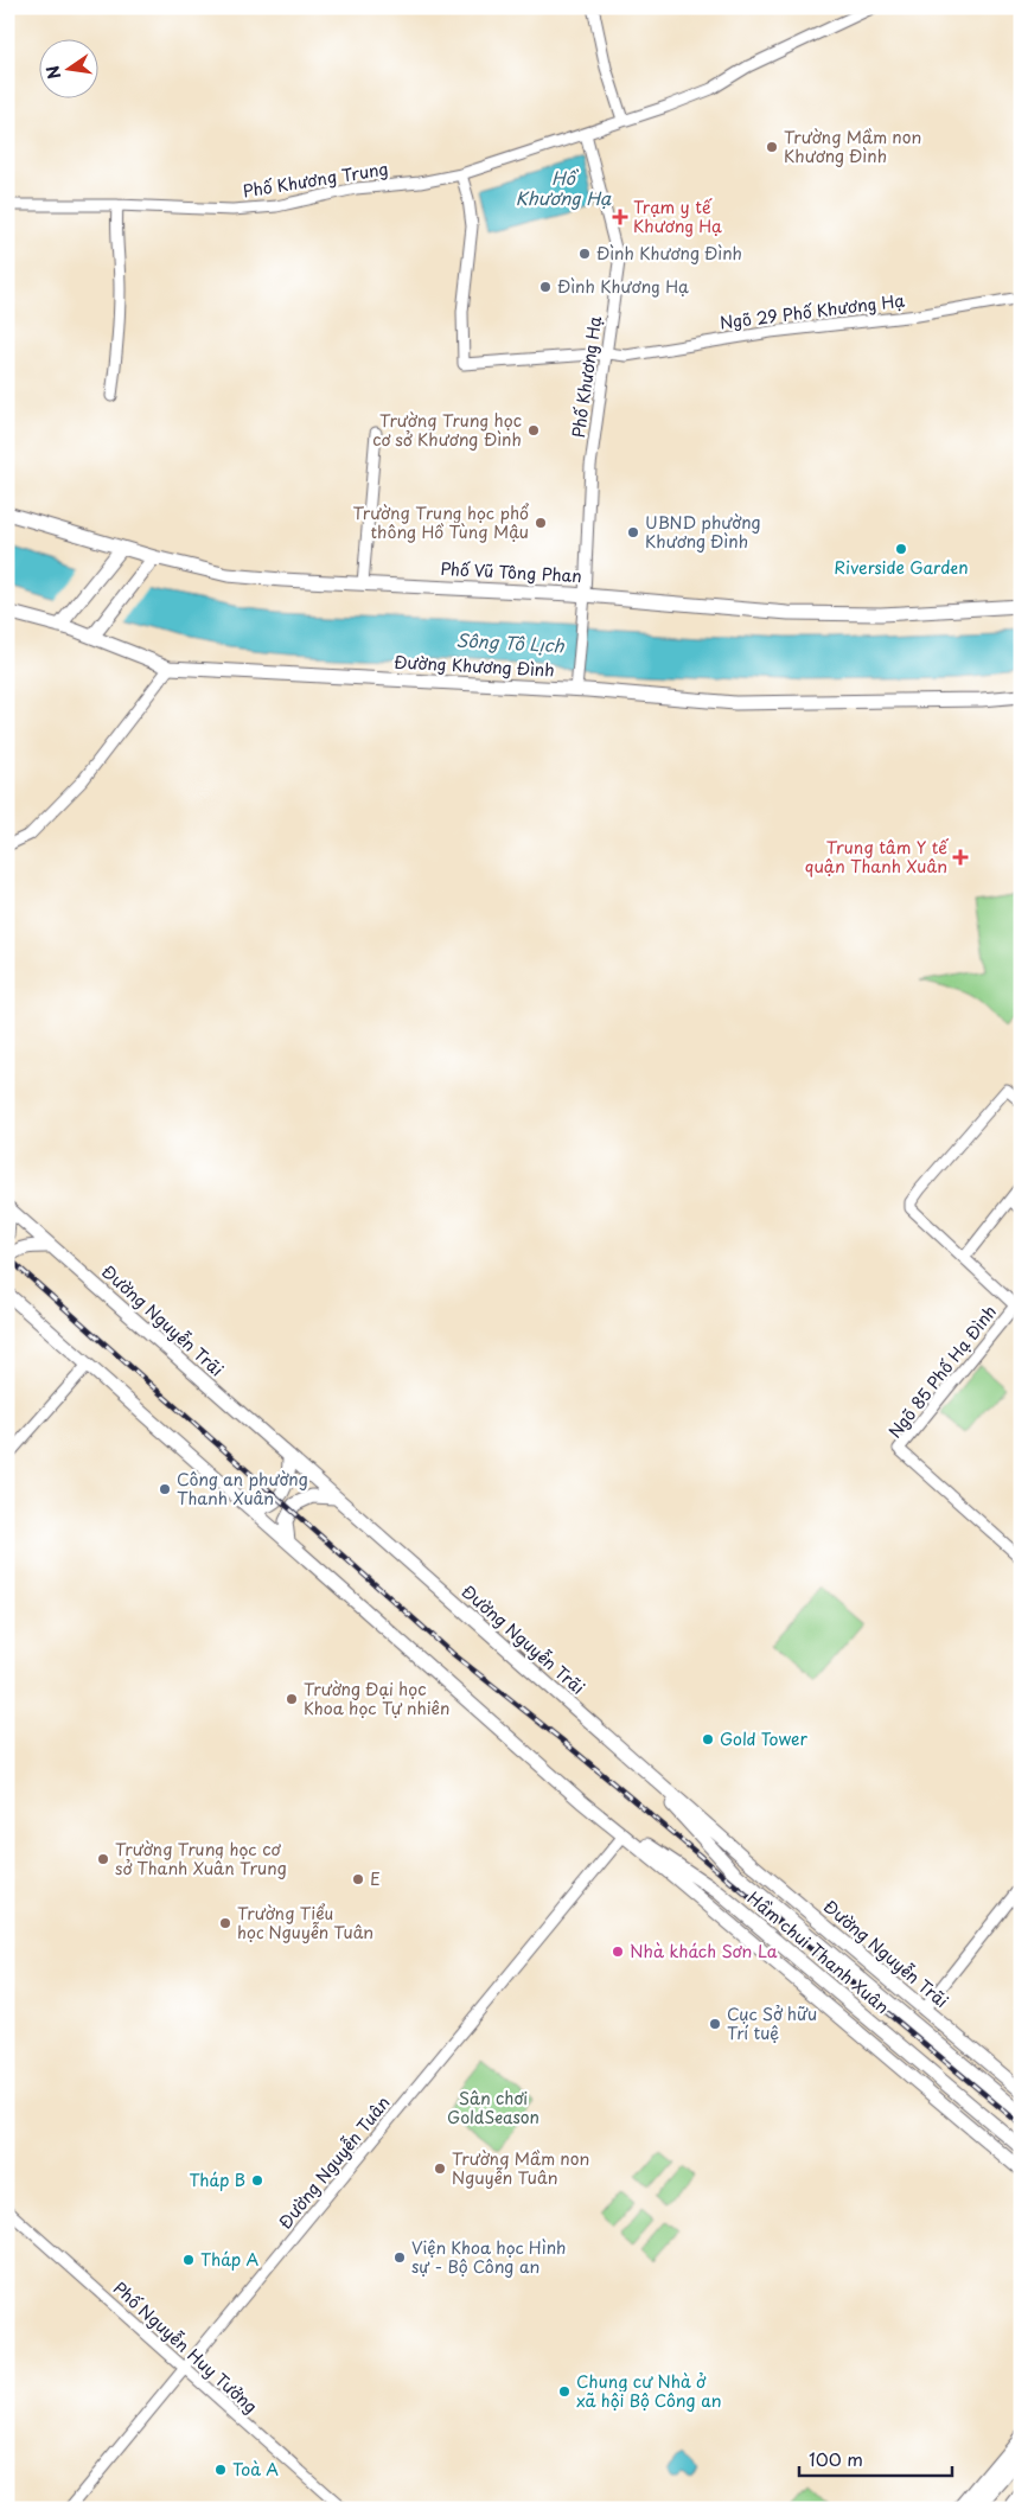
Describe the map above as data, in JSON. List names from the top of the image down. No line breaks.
{"streets":{"main road":["Phố Vũ Tông Phan","Đường Khương Đình","Đường Nguyễn Trãi","Hầm chui Thanh Xuân"],"street":["Phố Khương Trung","Ngõ 29 Phố Khương Hạ","Phố Khương Hạ","Ngõ 85 Phố Hạ Đình","Đường Nguyễn Tuân","Phố Nguyễn Huy Tưởng"]},"crossings":[["Phố Khương Trung","Ngõ 29 Phố Khương Hạ"],["Phố Khương Trung","Phố Khương Hạ"],["Ngõ 29 Phố Khương Hạ","Phố Khương Hạ"],["Phố Khương Hạ","Phố Vũ Tông Phan"],["Phố Khương Hạ","Đường Khương Đình"],["Đường Nguyễn Trãi","Hầm chui Thanh Xuân"],["Đường Nguyễn Tuân","Phố Nguyễn Huy Tưởng"]],"water":["Hồ Khương Hạ","Sông Tô Lịch"],"parks":["Sân chơi GoldSeason"],"places":{"other":["Trường Mầm non Khương Đình","Đình Khương Đình","Đình Khương Hạ","Trường Trung học cơ sở Khương Đình","Trường Trung học phổ thông Hồ Tùng Mậu","UBND phường Khương Đình","Riverside Garden","Công an phường Thanh Xuân","Trường Đại học Khoa học Tự nhiên","Gold Tower","Trường Trung học cơ sở Thanh Xuân Trung","E","Trường Tiểu học Nguyễn Tuân","Nhà khách Sơn La","Cục Sở hữu Trí tuệ","Trường Mầm non Nguyễn Tuân","Tháp B","Viện Khoa học Hình sự - Bộ Công an","Tháp A","Chung cư Nhà ở xã hội Bộ Công an","Toà A"],"health":["Trạm y tế Khương Hạ","Trung tâm Y tế quận Thanh Xuân"]},"scale_bar":"100 m","north":"left"}
